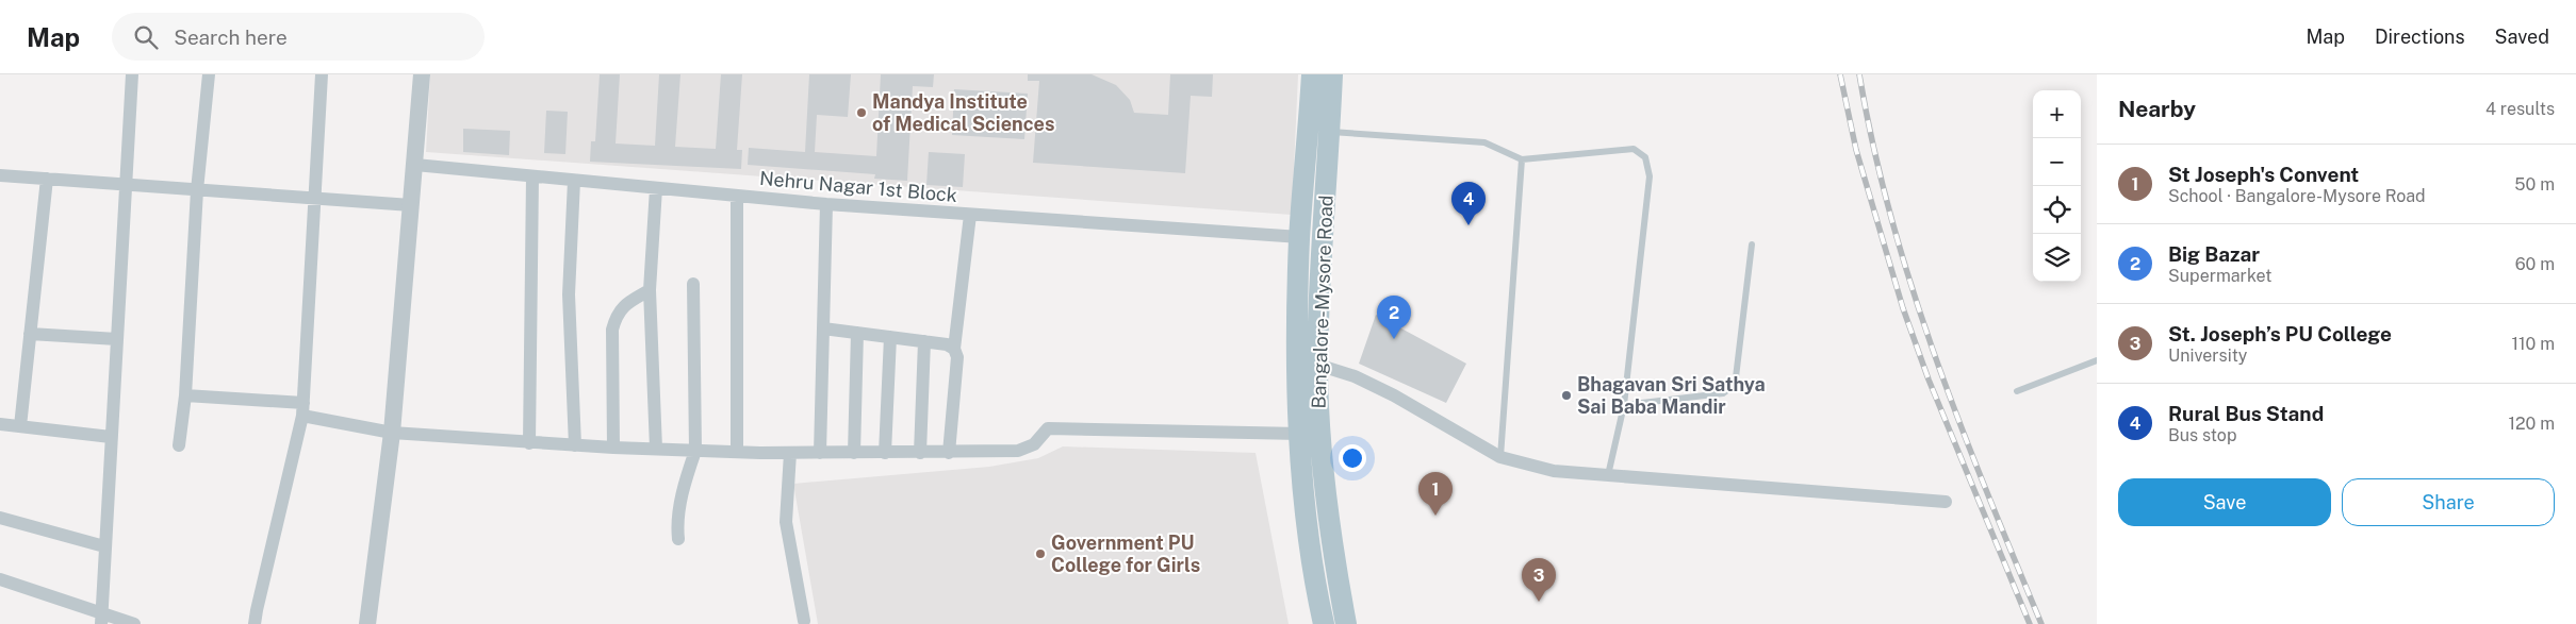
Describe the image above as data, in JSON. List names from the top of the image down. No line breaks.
{"streets":{"main road":["Bangalore-Mysore Road"],"street":["Nehru Nagar 1st Block"]},"crossings":[["Nehru Nagar 1st Block","Bangalore-Mysore Road"]],"places":["Mandya Institute of Medical Sciences","Bhagavan Sri Sathya Sai Baba Mandir","Government PU College for Girls"],"page":{"header":"Map","search":"Search here","nav":["Map","Directions","Saved"],"heading":["Nearby","4 results"],"map_buttons":["+","−"],"list":[{"mark":"1","name":"St Joseph's Convent","note":"School · Bangalore-Mysore Road","value":"50 m"},{"mark":"2","name":"Big Bazar","note":"Supermarket","value":"60 m"},{"mark":"3","name":"St. Joseph’s PU College","note":"University","value":"110 m"},{"mark":"4","name":"Rural Bus Stand","note":"Bus stop","value":"120 m"}],"pins":["4","2","1","3"],"buttons":["Save","Share"]}}
